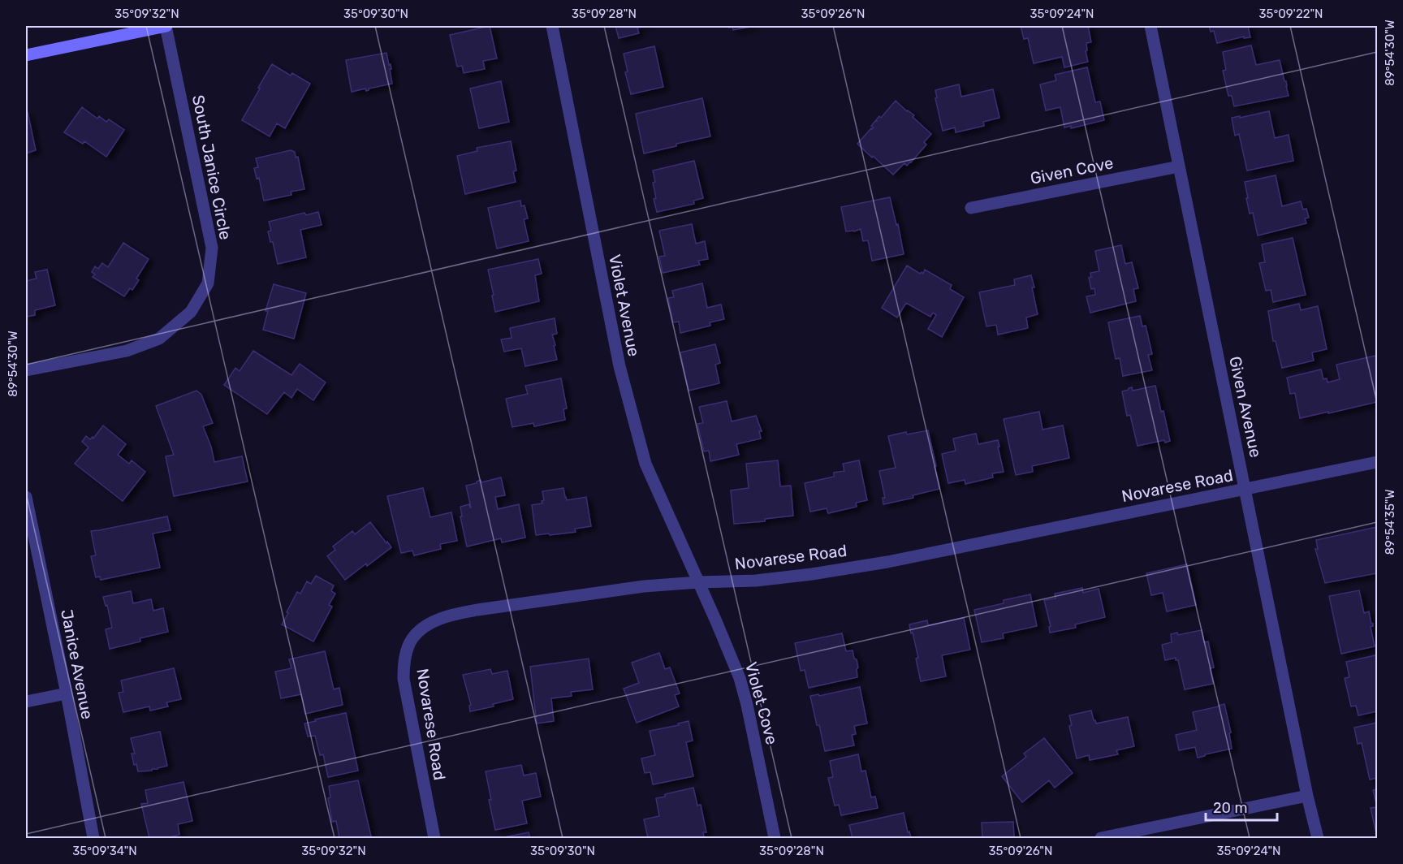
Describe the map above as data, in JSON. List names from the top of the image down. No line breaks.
{"streets":{"street":["South Janice Circle","Given Cove","Violet Avenue","Given Avenue","Novarese Road","Janice Avenue","Violet Cove"]},"crossings":[["Given Cove","Given Avenue"],["Violet Avenue","Novarese Road"],["Violet Avenue","Violet Cove"],["Given Avenue","Novarese Road"],["Novarese Road","Violet Cove"]],"scale_bar":"20 m","coordinates":["35°09'32\"N","35°09'30\"N","35°09'28\"N","35°09'26\"N","35°09'24\"N","35°09'22\"N","89°54'30\"W","89°54'35\"W","35°09'34\"N"]}
